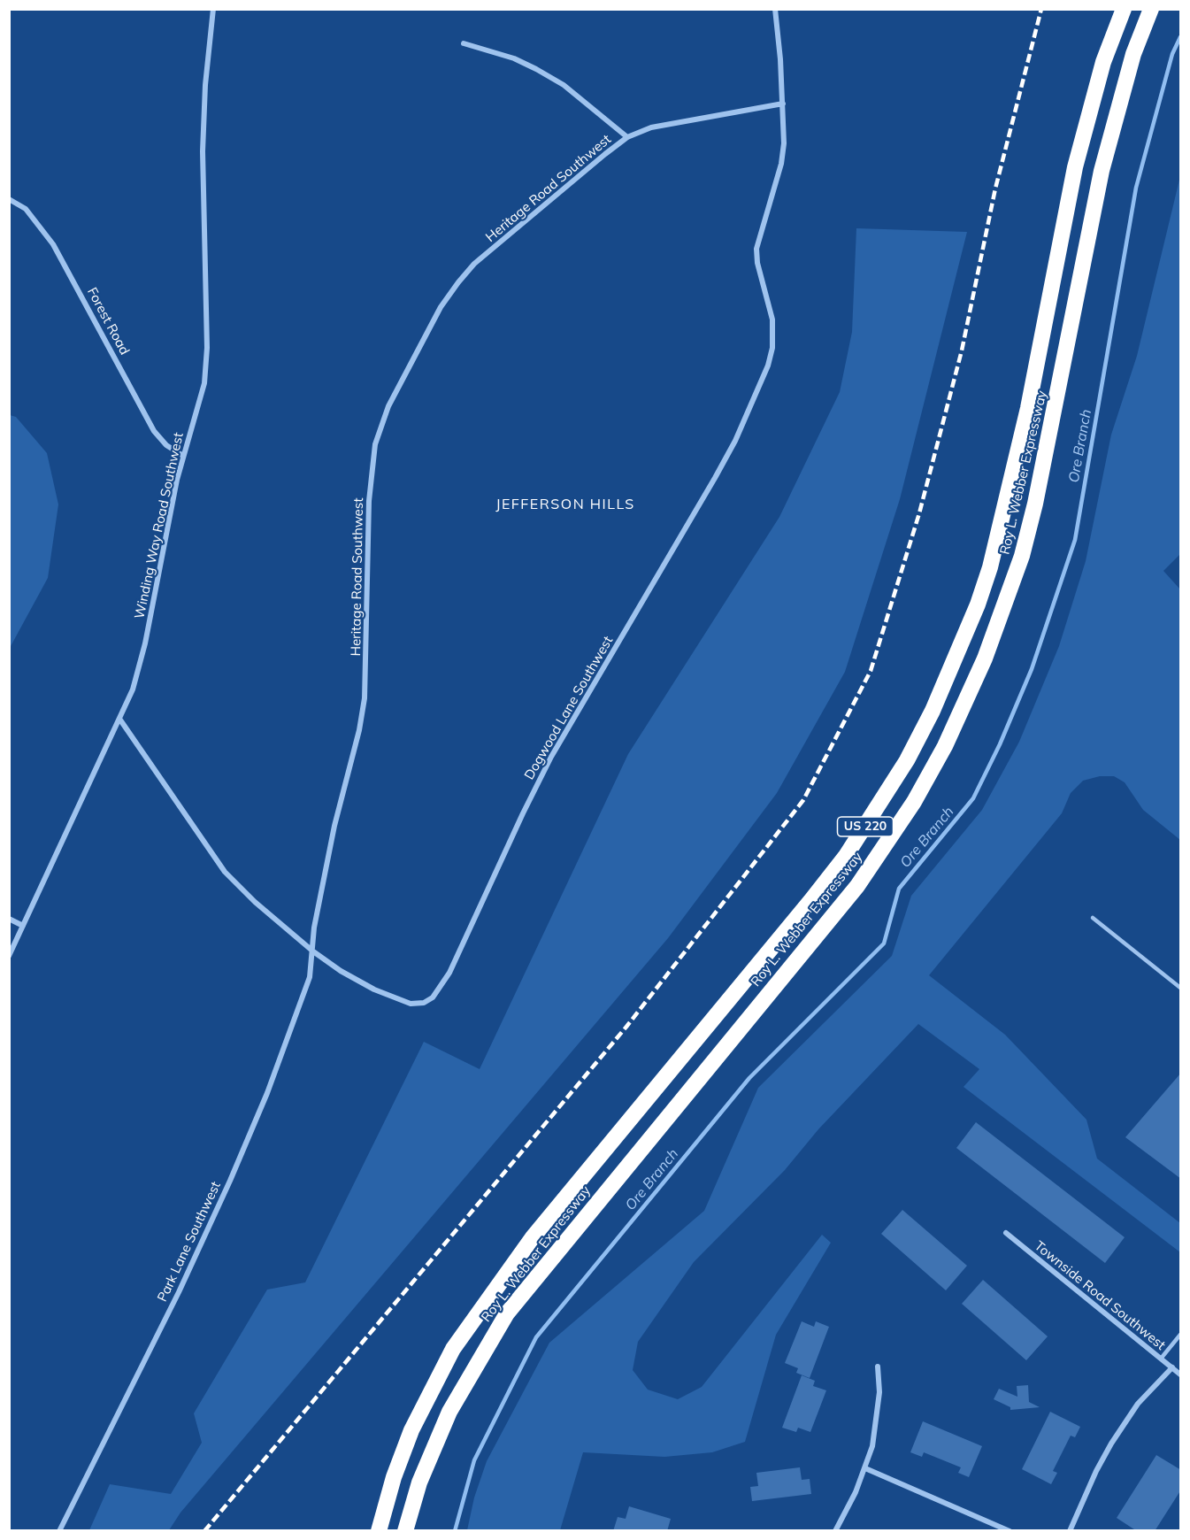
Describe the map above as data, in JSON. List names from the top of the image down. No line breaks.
{"streets":{"highway":["Roy L. Webber Expressway","US 220"],"street":["Heritage Road Southwest","Forest Road","Winding Way Road Southwest","Dogwood Lane Southwest","Park Lane Southwest","Townside Road Southwest"]},"crossings":[["Heritage Road Southwest","Dogwood Lane Southwest"],["Heritage Road Southwest","Park Lane Southwest"],["Forest Road","Winding Way Road Southwest"],["Winding Way Road Southwest","Dogwood Lane Southwest"],["Dogwood Lane Southwest","Park Lane Southwest"]],"districts":["JEFFERSON HILLS"],"water":["Ore Branch"]}
